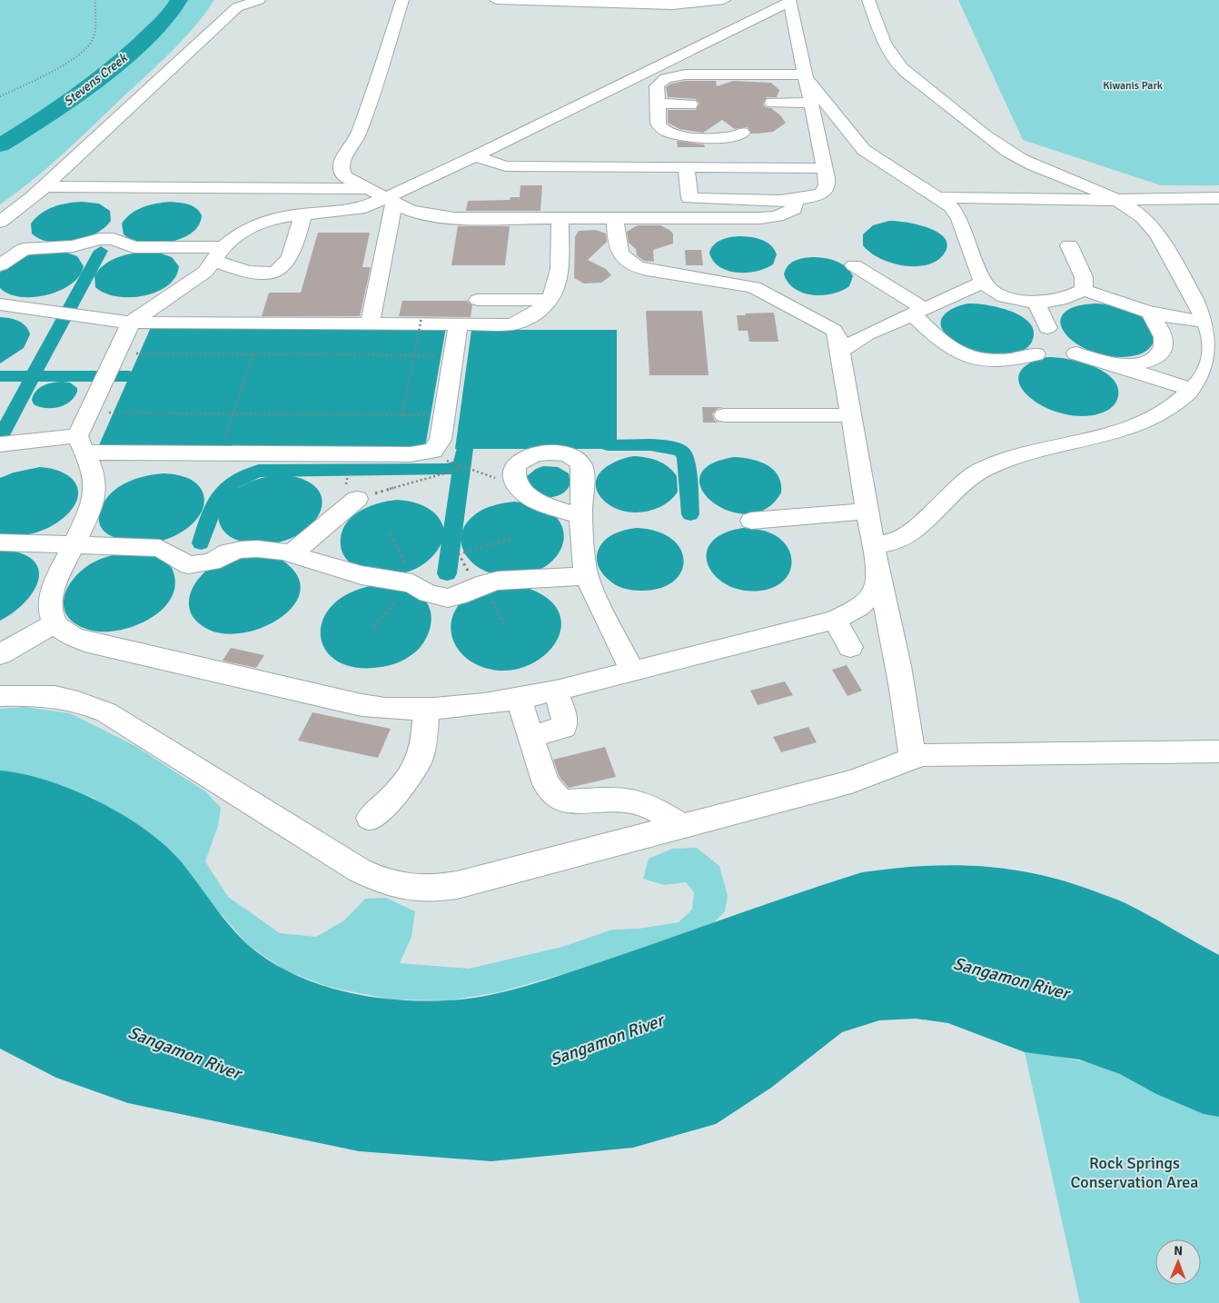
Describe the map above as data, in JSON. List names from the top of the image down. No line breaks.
{"water":["Stevens Creek","Sangamon River"],"parks":["Kiwanis Park","Rock Springs Conservation Area"],"north":"top"}
